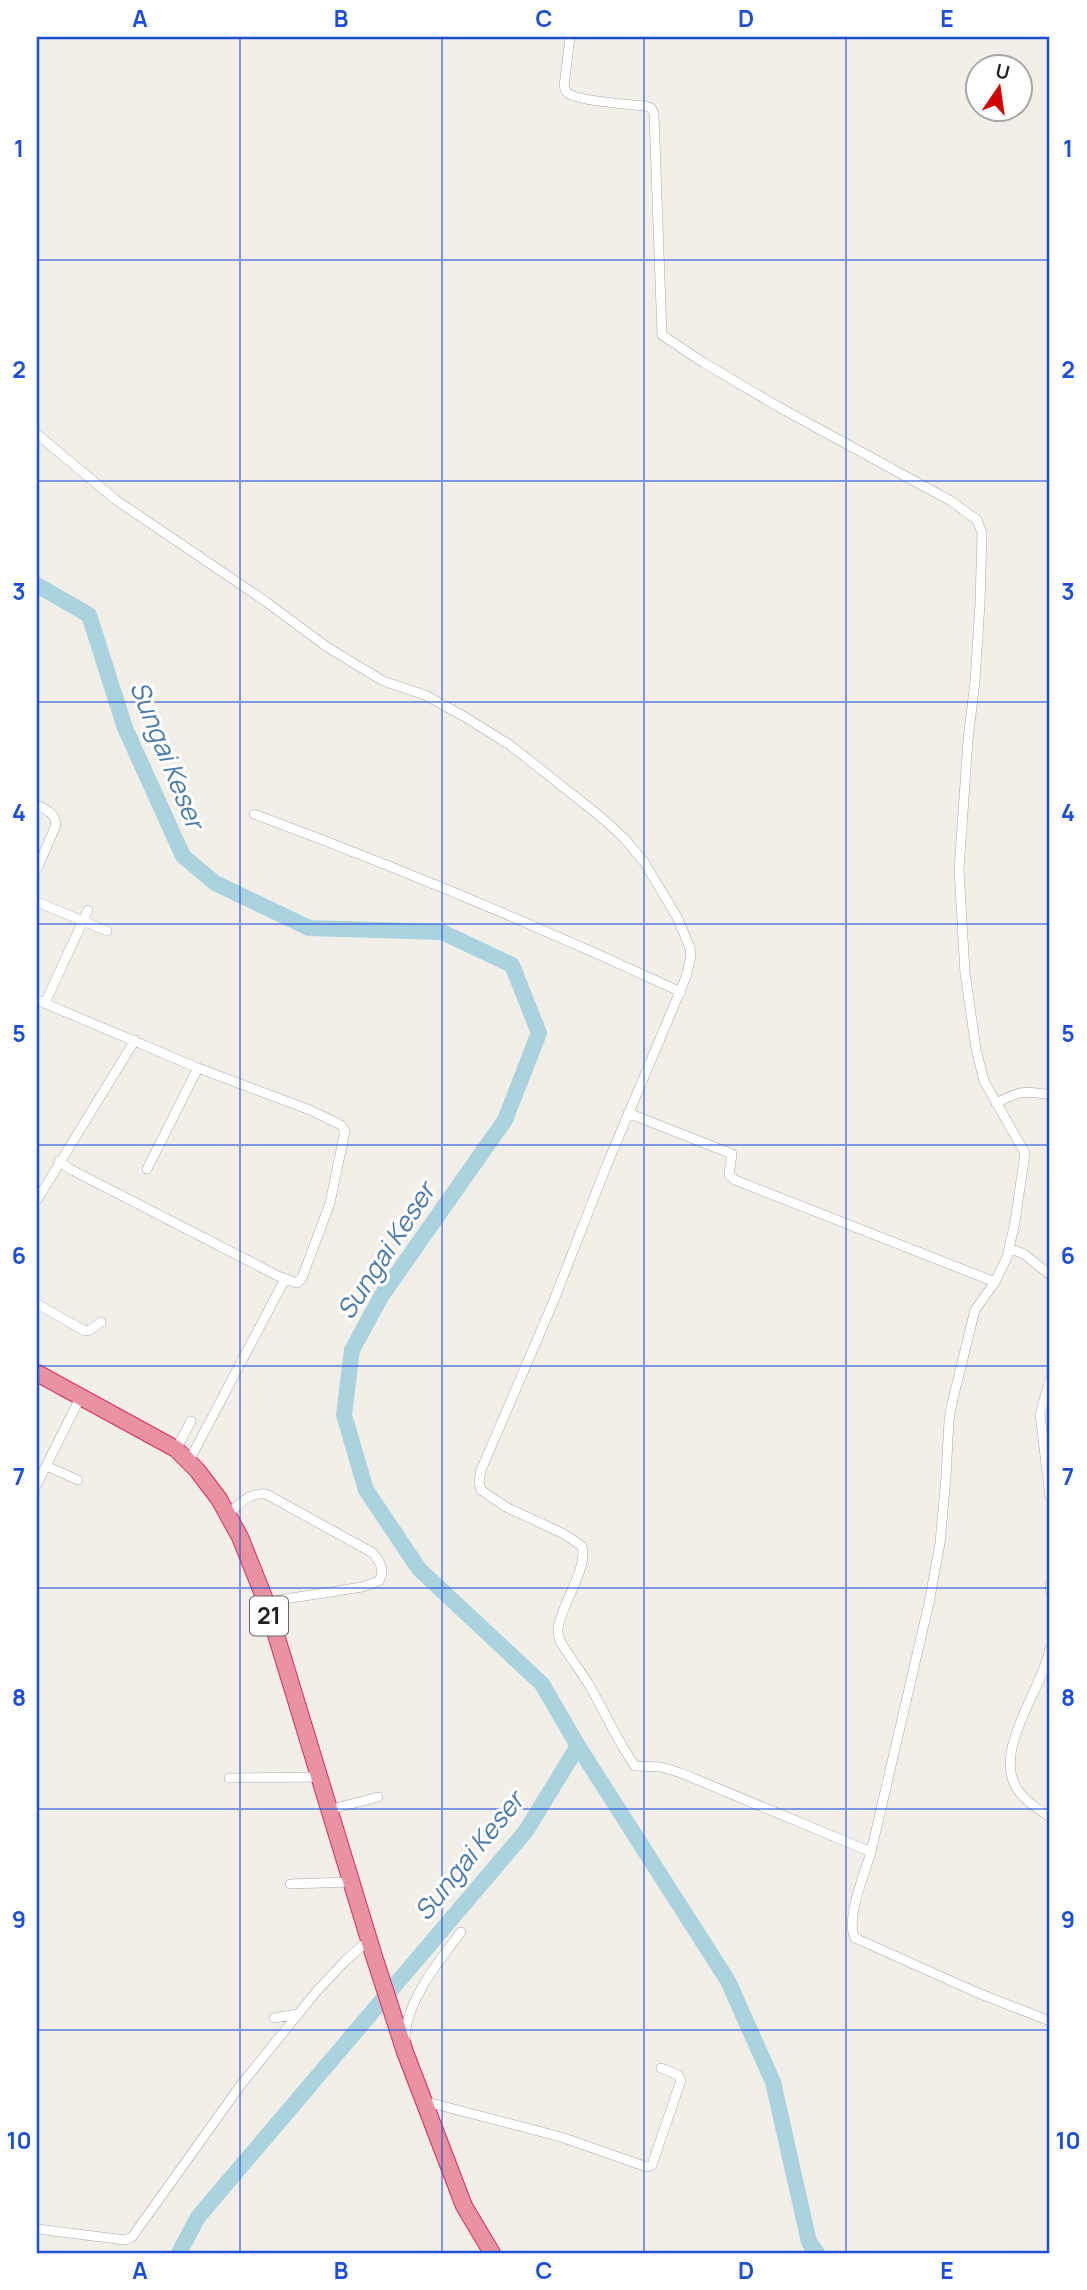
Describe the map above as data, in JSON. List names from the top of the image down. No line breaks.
{"streets":{"highway":["21"]},"water":["Sungai Keser"],"north":"top","grid":{"columns":["A","B","C","D","E"],"rows":["1","2","3","4","5","6","7","8","9","10"]}}
